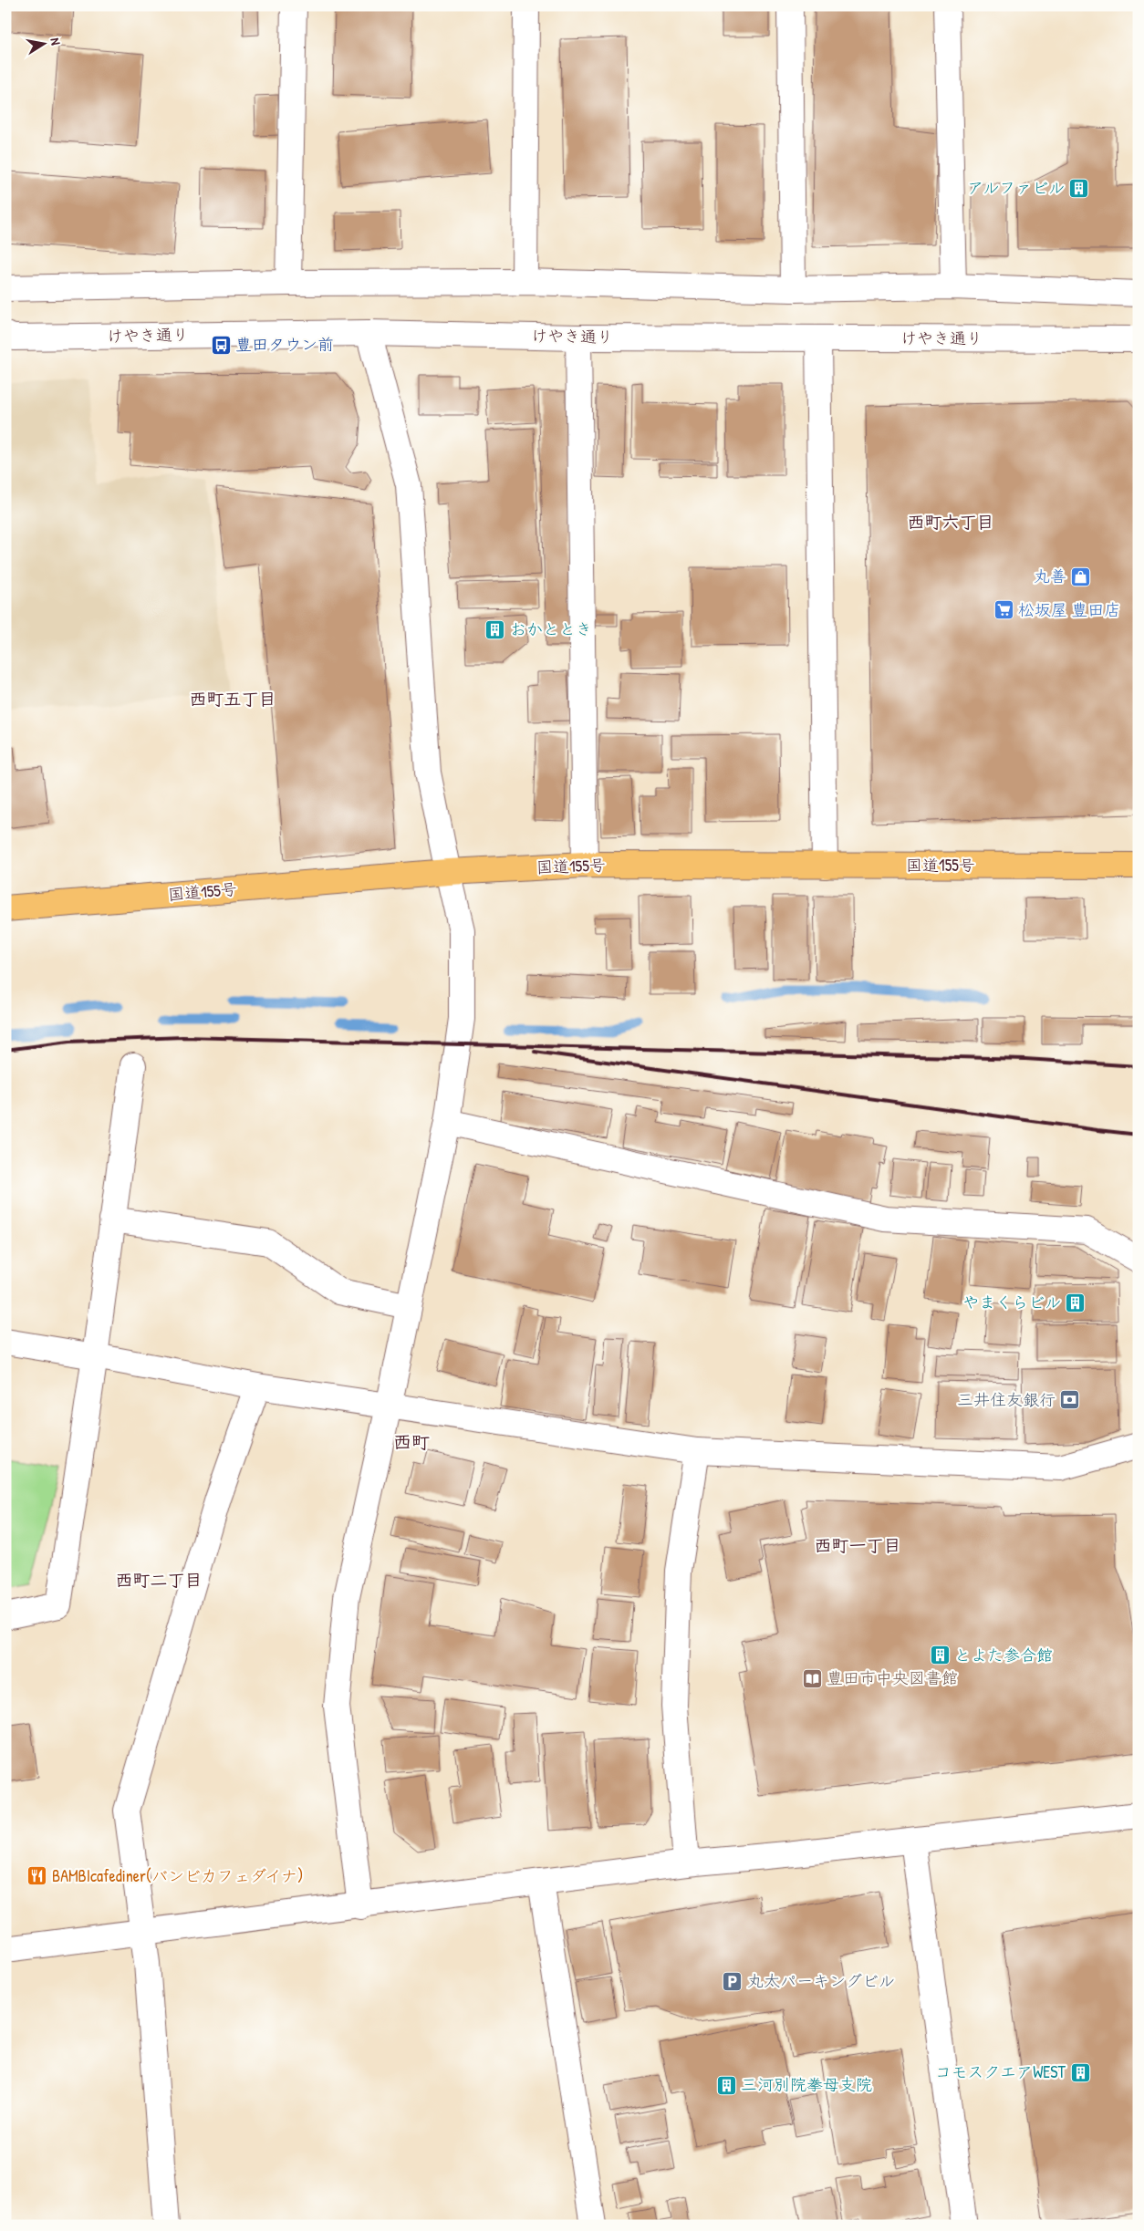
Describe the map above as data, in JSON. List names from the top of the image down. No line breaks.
{"streets":{"highway":["国道155号"],"street":["けやき通り"]},"districts":["西町六丁目","西町五丁目","西町","西町一丁目","西町二丁目"],"places":{"building":["アルファビル","おかととき","やまくらビル","とよた参合館","コモスクエアWEST","三河別院拳母支院"],"bus stop":["豊田タウン前"],"shop":["丸善"],"supermarket":["松坂屋 豊田店"],"bank":["三井住友銀行"],"library":["豊田市中央図書館"],"restaurant":["BAMBIcafediner(バンビカフェダイナ)"],"parking":["丸太パーキングビル"]},"north":"right"}
